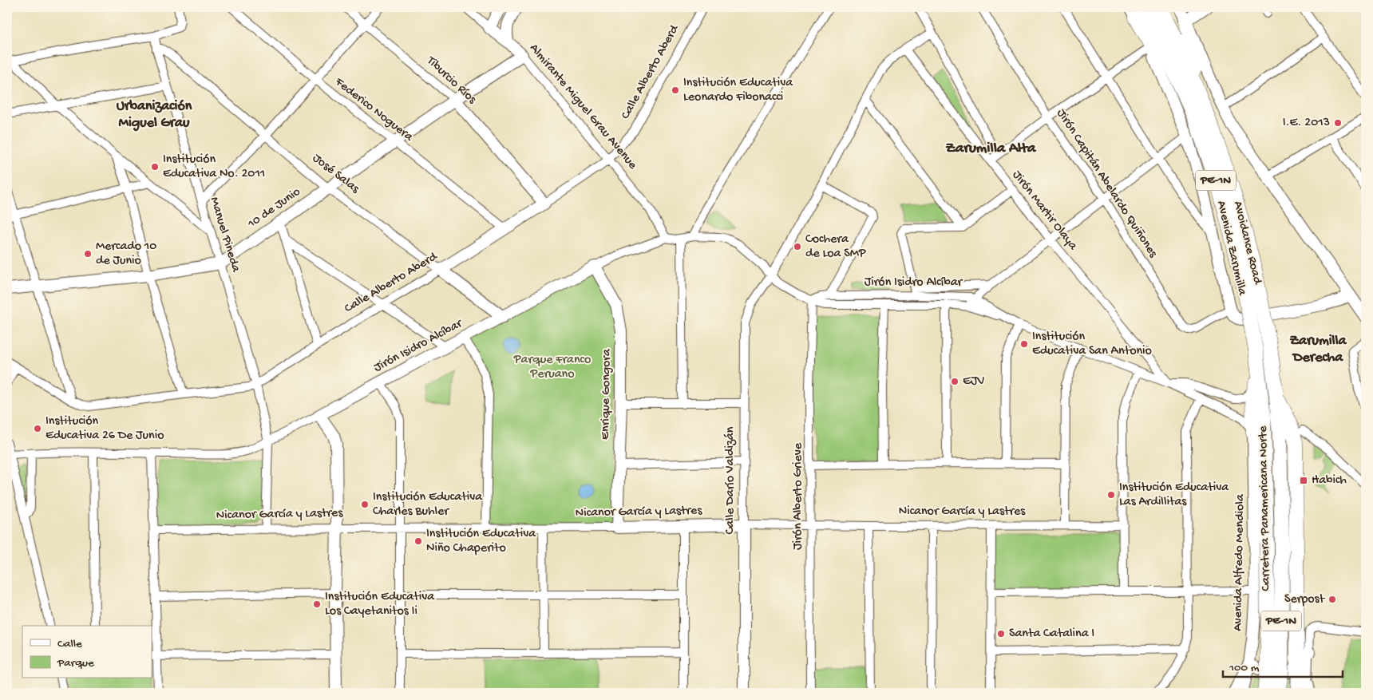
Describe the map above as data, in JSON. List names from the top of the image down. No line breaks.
{"streets":{"highway":["PE-1N","Avoidance Road","Carretera Panamericana Norte"],"street":["Calle Alberto Aberd","Tiburcio Ríos","Almirante Miguel Grau Avenue","Federico Noguera","José Salas","Jirón Capitán Abelardo Quiñones","10 de Junio","Jirón Martir Olaya","Manuel Pineda","Avenida Zarumilla","Jirón Isidro Alcíbar","Enrique Gongora","Calle Darío Valdizán","Jirón Alberto Grieve","Nicanor García y Lastres","Avenida Alfredo Mendiola"]},"crossings":[["Calle Alberto Aberd","Tiburcio Ríos"],["Calle Alberto Aberd","Almirante Miguel Grau Avenue"],["Calle Alberto Aberd","Federico Noguera"],["Calle Alberto Aberd","José Salas"],["Calle Alberto Aberd","Manuel Pineda"],["Tiburcio Ríos","10 de Junio"],["Almirante Miguel Grau Avenue","10 de Junio"],["Almirante Miguel Grau Avenue","Jirón Isidro Alcíbar"],["Federico Noguera","10 de Junio"],["José Salas","10 de Junio"],["José Salas","Manuel Pineda"],["José Salas","Jirón Isidro Alcíbar"],["Jirón Capitán Abelardo Quiñones","Avenida Zarumilla"],["10 de Junio","Manuel Pineda"],["Jirón Martir Olaya","Jirón Isidro Alcíbar"],["Jirón Martir Olaya","Calle Darío Valdizán"],["Manuel Pineda","Jirón Isidro Alcíbar"],["Manuel Pineda","Nicanor García y Lastres"],["Avoidance Road","Avenida Zarumilla"],["Avoidance Road","Jirón Isidro Alcíbar"],["Avoidance Road","Carretera Panamericana Norte"],["Jirón Isidro Alcíbar","Enrique Gongora"],["Jirón Isidro Alcíbar","Calle Darío Valdizán"],["Jirón Isidro Alcíbar","Jirón Alberto Grieve"],["Jirón Isidro Alcíbar","Carretera Panamericana Norte"],["Jirón Isidro Alcíbar","Avenida Alfredo Mendiola"],["Enrique Gongora","Nicanor García y Lastres"],["Calle Darío Valdizán","Nicanor García y Lastres"],["Jirón Alberto Grieve","Nicanor García y Lastres"]],"districts":["Urbanización Miguel Grau","Zarumilla Alta","Zarumilla Derecha"],"parks":["Parque Franco Peruano"],"places":{"other":["Institución Educativa Leonardo Fibonacci","I.E. 2013","Institución Educativa No. 2011","Cochera de Loa SMP","Mercado 10 de Junio","Institución Educativa San Antonio","EJV","Institución Educativa 26 De Junio","Institución Educativa Las Ardillitas","Institución Educativa Charles Buhler","Institución Educativa Niño Chaperito","Serpost","Institución Educativa Los Cayetanitos Ii","Santa Catalina I"],"transit":["Habich"]},"legend":["Calle","Parque"],"scale_bar":"100 m"}
